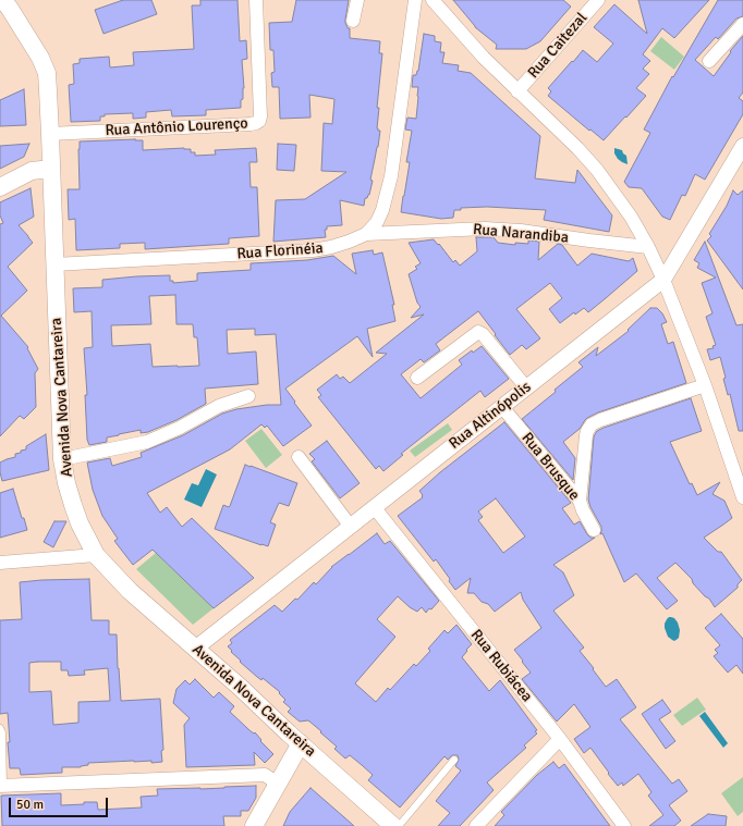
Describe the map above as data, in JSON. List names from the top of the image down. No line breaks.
{"streets":{"main road":["Avenida Nova Cantareira"],"street":["Rua Caitezal","Rua Antônio Lourenço","Rua Narandiba","Rua Florinéia","Rua Altinópolis","Rua Brusque","Rua Rubiácea"]},"crossings":[["Rua Antônio Lourenço","Avenida Nova Cantareira"],["Rua Narandiba","Rua Florinéia"],["Rua Florinéia","Avenida Nova Cantareira"],["Avenida Nova Cantareira","Rua Altinópolis"],["Rua Altinópolis","Rua Brusque"],["Rua Altinópolis","Rua Rubiácea"]],"scale_bar":"50 m"}
